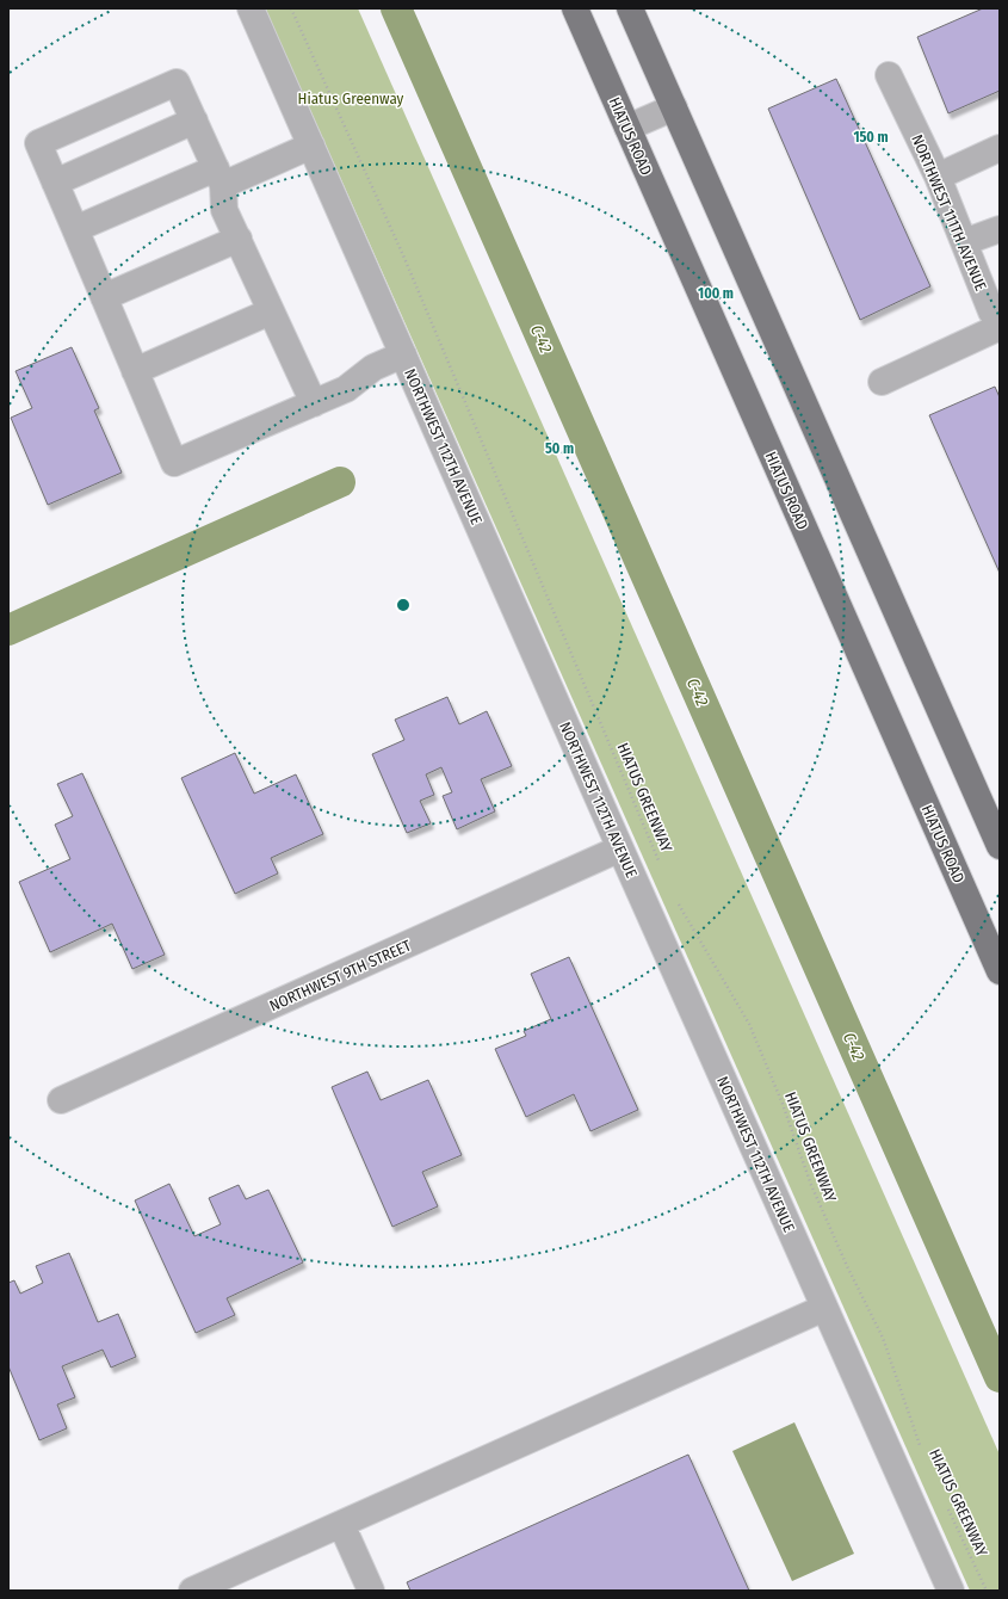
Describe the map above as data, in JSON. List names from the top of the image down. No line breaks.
{"streets":{"main road":["HIATUS ROAD"],"street":["NORTHWEST 111TH AVENUE","NORTHWEST 112TH AVENUE","NORTHWEST 9TH STREET"],"path":["HIATUS GREENWAY"]},"crossings":[["NORTHWEST 112TH AVENUE","NORTHWEST 9TH STREET"]],"water":["C-42"],"parks":["Hiatus Greenway"],"rings":["150 m","100 m","50 m"]}
